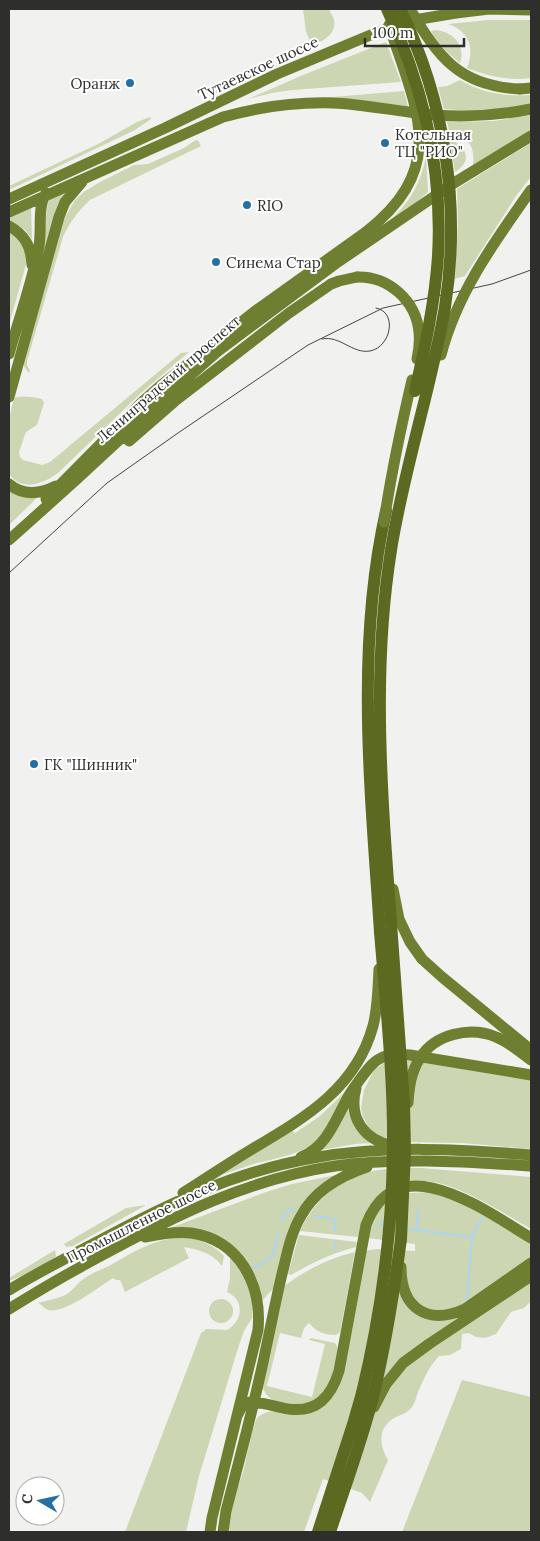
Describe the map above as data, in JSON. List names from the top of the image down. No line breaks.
{"streets":{"main road":["Тутаевское шоссе","Ленинградский проспект","Промышленное шоссе"]},"places":["Оранж","Котельная ТЦ \"РИО\"","RIO","Синема Стар","ГК \"Шинник\""],"scale_bar":"100 m","north":"left"}
